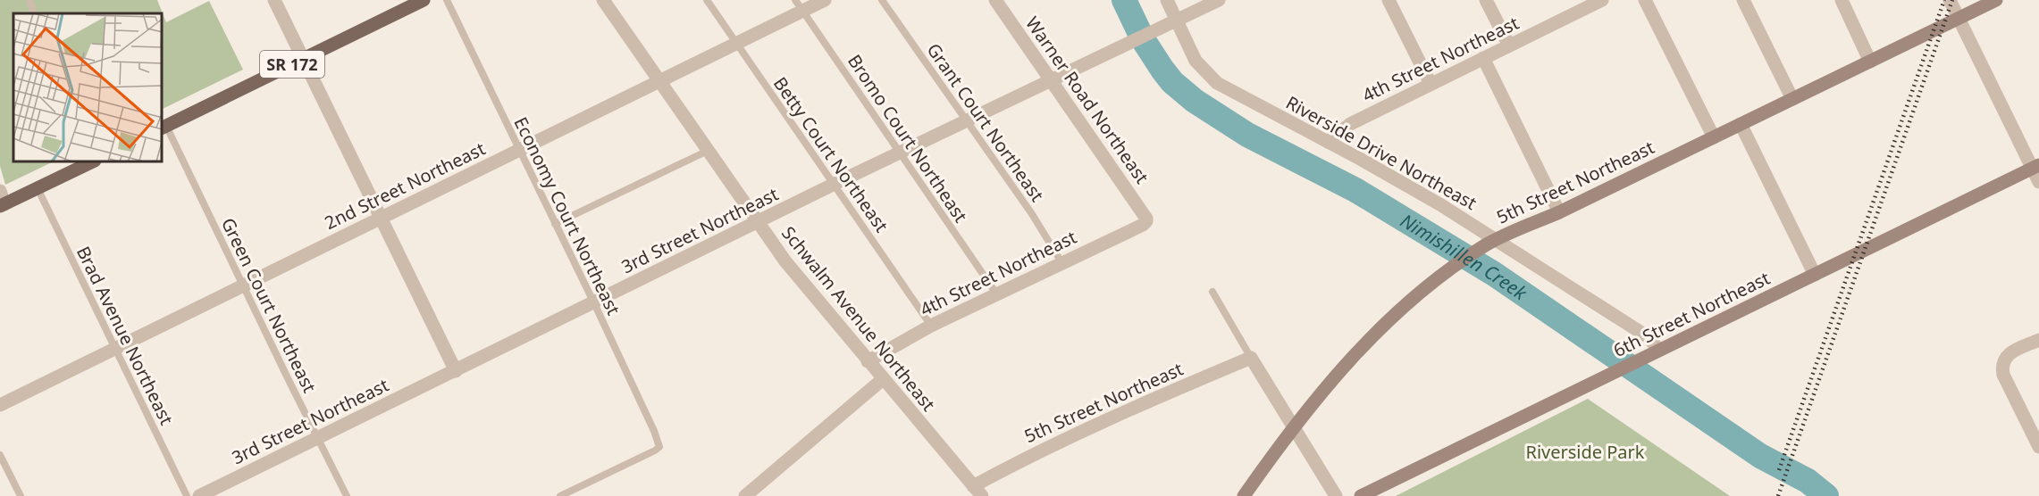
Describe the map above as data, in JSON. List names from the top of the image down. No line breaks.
{"streets":{"main road":["SR 172","5th Street Northeast","6th Street Northeast"],"street":["4th Street Northeast","Warner Road Northeast","Riverside Drive Northeast","2nd Street Northeast","3rd Street Northeast","Schwalm Avenue Northeast"],"lane":["Grant Court Northeast","Bromo Court Northeast","Betty Court Northeast","Economy Court Northeast","Green Court Northeast","Brad Avenue Northeast"]},"crossings":[["4th Street Northeast","Warner Road Northeast"],["4th Street Northeast","Grant Court Northeast"],["4th Street Northeast","Bromo Court Northeast"],["4th Street Northeast","Riverside Drive Northeast"],["4th Street Northeast","Betty Court Northeast"],["4th Street Northeast","Schwalm Avenue Northeast"],["SR 172","Green Court Northeast"],["Warner Road Northeast","3rd Street Northeast"],["Grant Court Northeast","3rd Street Northeast"],["Bromo Court Northeast","2nd Street Northeast"],["Bromo Court Northeast","3rd Street Northeast"],["Riverside Drive Northeast","5th Street Northeast"],["Riverside Drive Northeast","3rd Street Northeast"],["Riverside Drive Northeast","6th Street Northeast"],["Betty Court Northeast","2nd Street Northeast"],["Betty Court Northeast","3rd Street Northeast"],["5th Street Northeast","Schwalm Avenue Northeast"],["2nd Street Northeast","Economy Court Northeast"],["2nd Street Northeast","Green Court Northeast"],["2nd Street Northeast","Schwalm Avenue Northeast"],["2nd Street Northeast","Brad Avenue Northeast"],["Economy Court Northeast","3rd Street Northeast"],["3rd Street Northeast","Green Court Northeast"],["3rd Street Northeast","Schwalm Avenue Northeast"]],"water":["Nimishillen Creek"],"parks":["Riverside Park"]}
